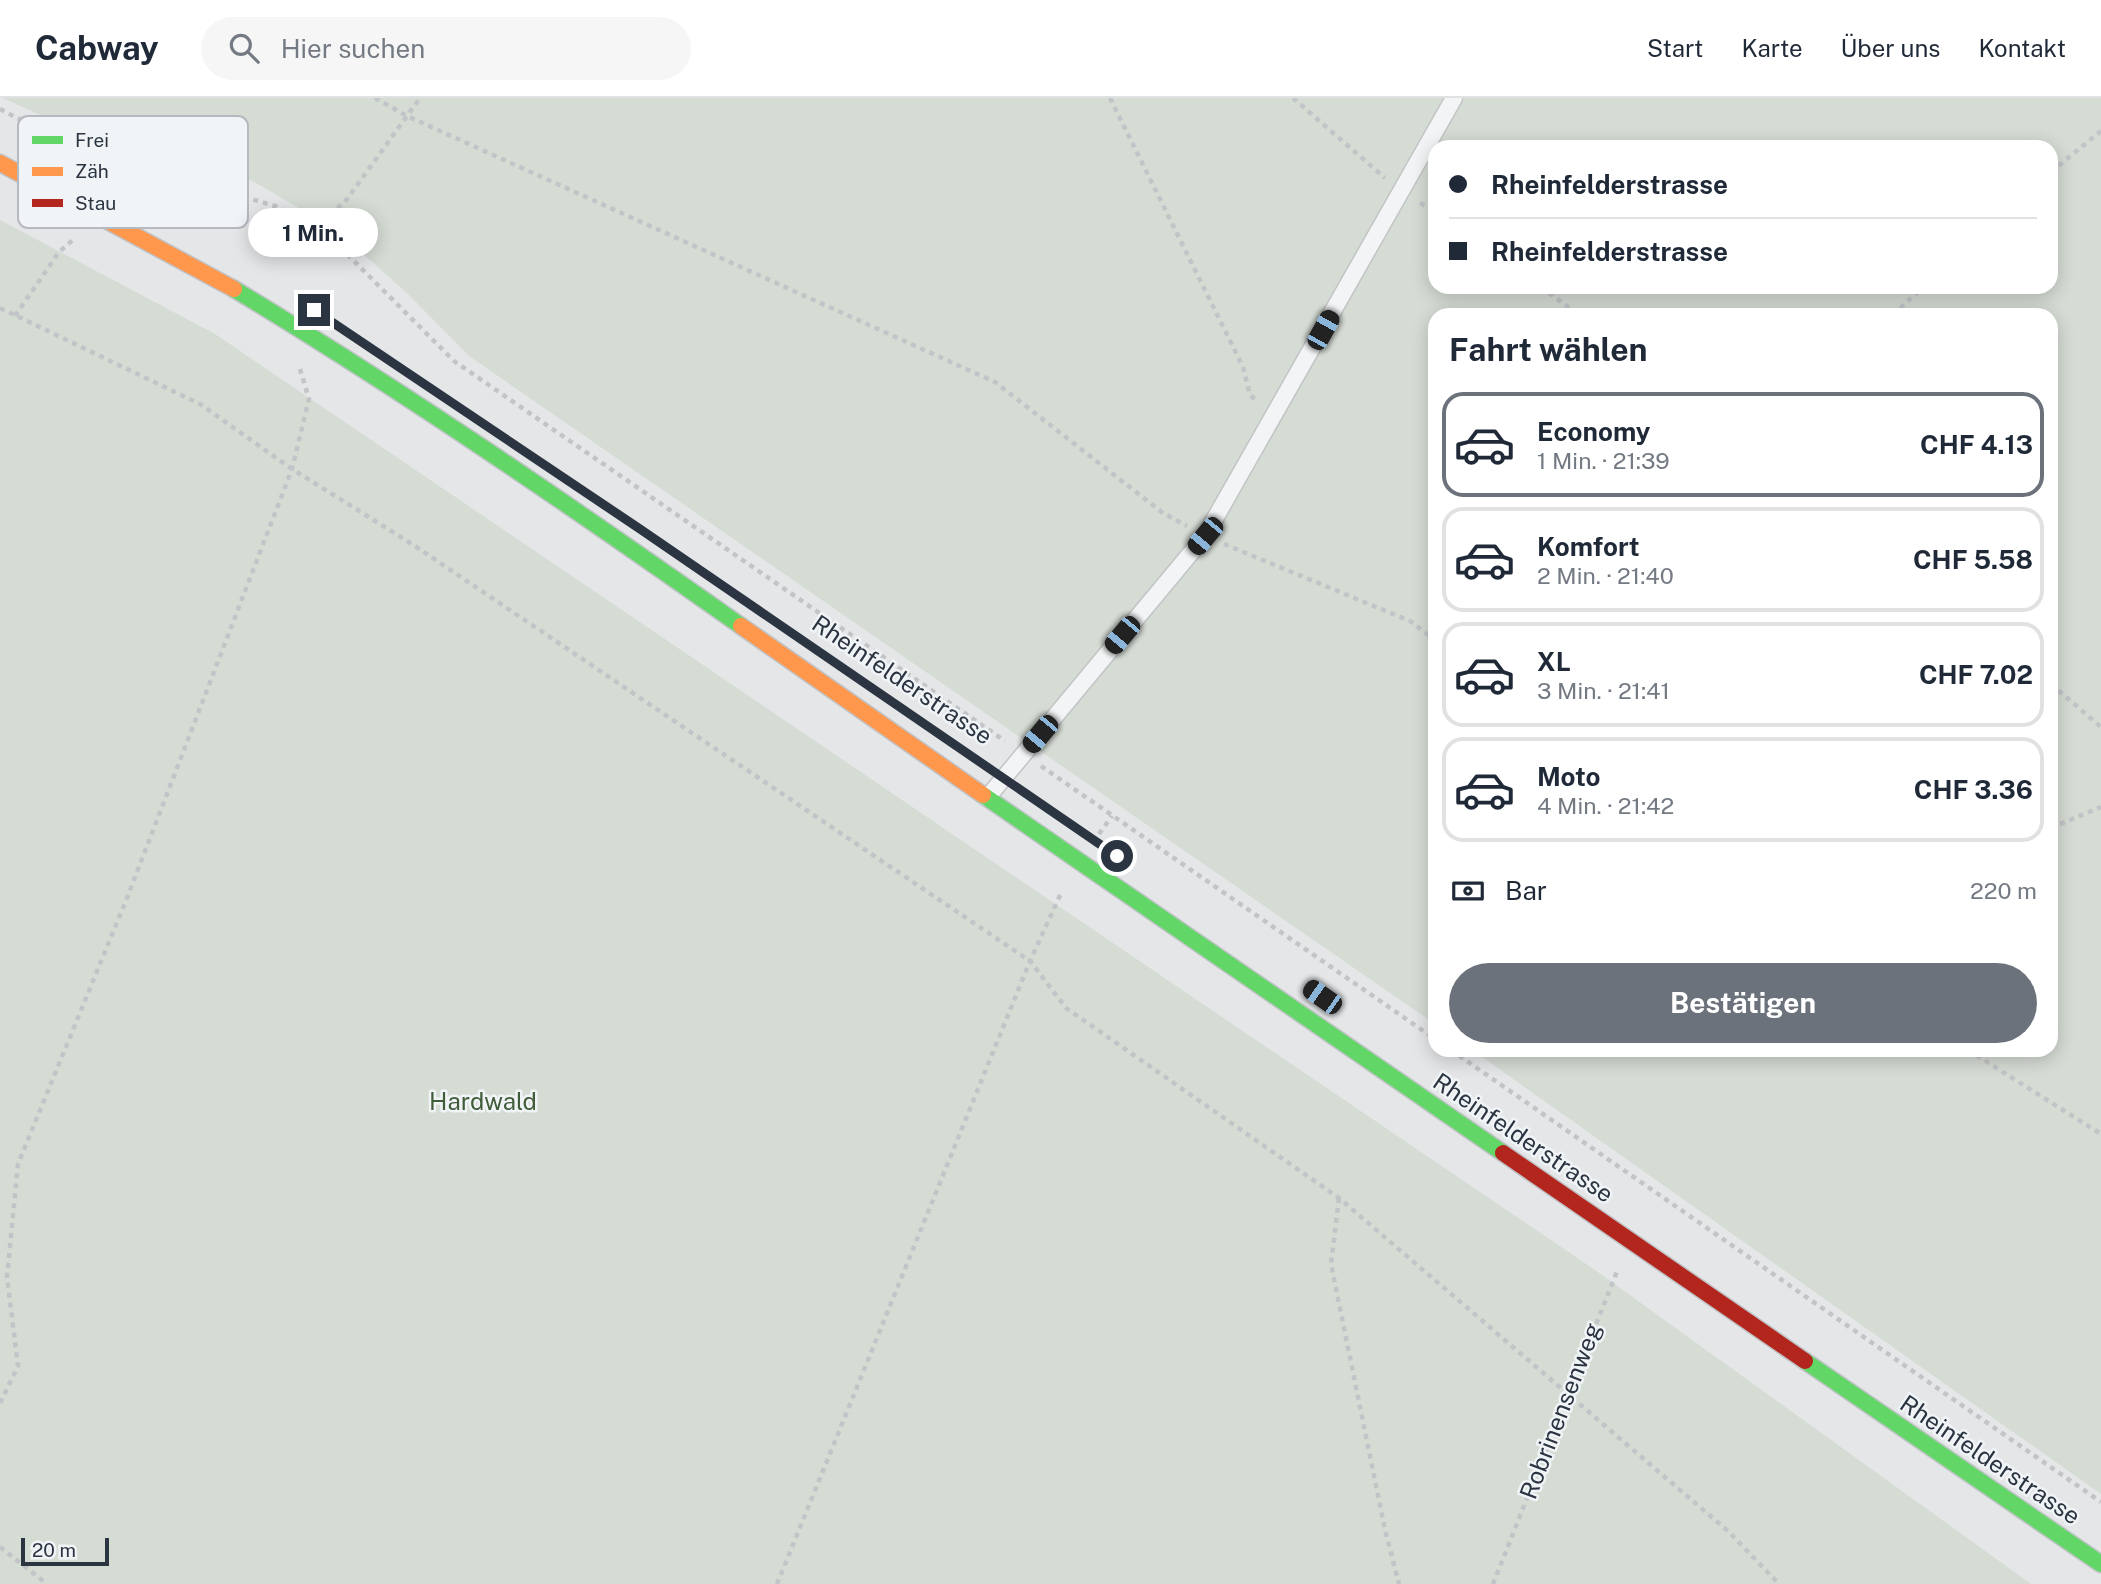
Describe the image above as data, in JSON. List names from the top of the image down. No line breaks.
{"streets":{"main road":["Rheinfelderstrasse"],"path":["Robrinensenweg"]},"crossings":[["Rheinfelderstrasse","Robrinensenweg"]],"parks":["Hardwald"],"legend":["Frei","Zäh","Stau"],"scale_bar":"20 m","page":{"header":"Cabway","search":"Hier suchen","nav":["Start","Karte","Über uns","Kontakt"],"banner":["Rheinfelderstrasse","Rheinfelderstrasse"],"bubble":"1 Min.","heading":"Fahrt wählen","list":[{"name":"Economy","note":"1 Min. · 21:39","value":"CHF 4.13"},{"name":"Komfort","note":"2 Min. · 21:40","value":"CHF 5.58"},{"name":"XL","note":"3 Min. · 21:41","value":"CHF 7.02"},{"name":"Moto","note":"4 Min. · 21:42","value":"CHF 3.36"}],"pay":["Bar","220 m"],"buttons":"Bestätigen","scale":"20 m"}}
